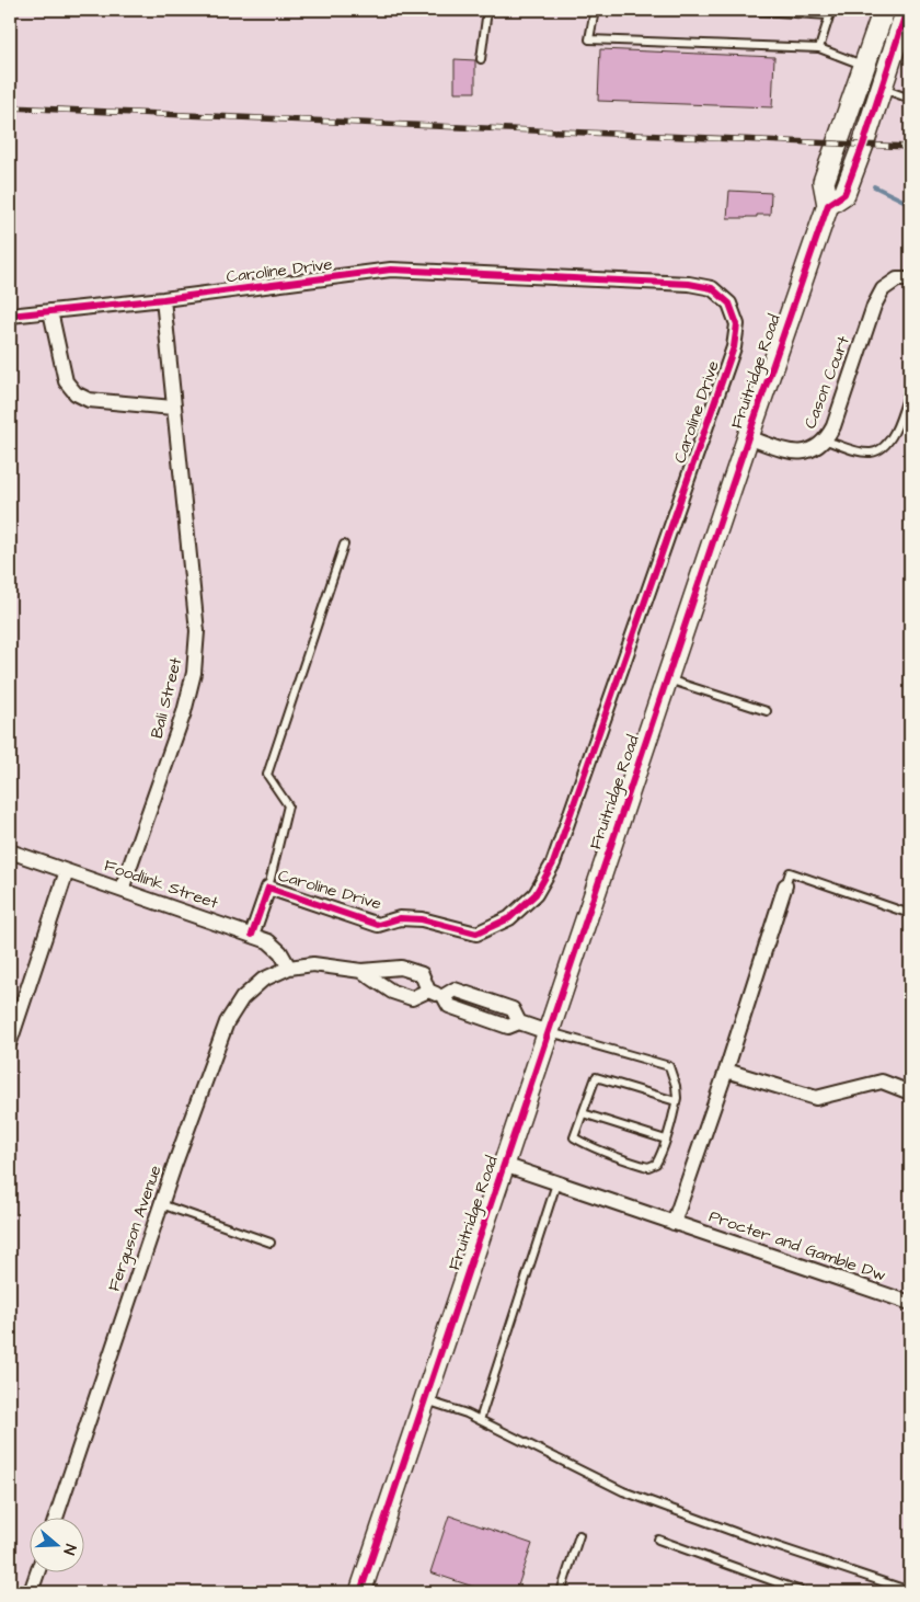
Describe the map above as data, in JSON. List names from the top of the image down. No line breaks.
{"streets":{"main road":["Fruitridge Road"],"street":["Caroline Drive","Cason Court","Bali Street","Foodlink Street","Ferguson Avenue","Procter and Gamble Dw"]},"crossings":[["Caroline Drive","Bali Street"],["Caroline Drive","Foodlink Street"],["Fruitridge Road","Cason Court"],["Fruitridge Road","Procter and Gamble Dw"],["Bali Street","Foodlink Street"],["Foodlink Street","Ferguson Avenue"]],"north":"right"}
